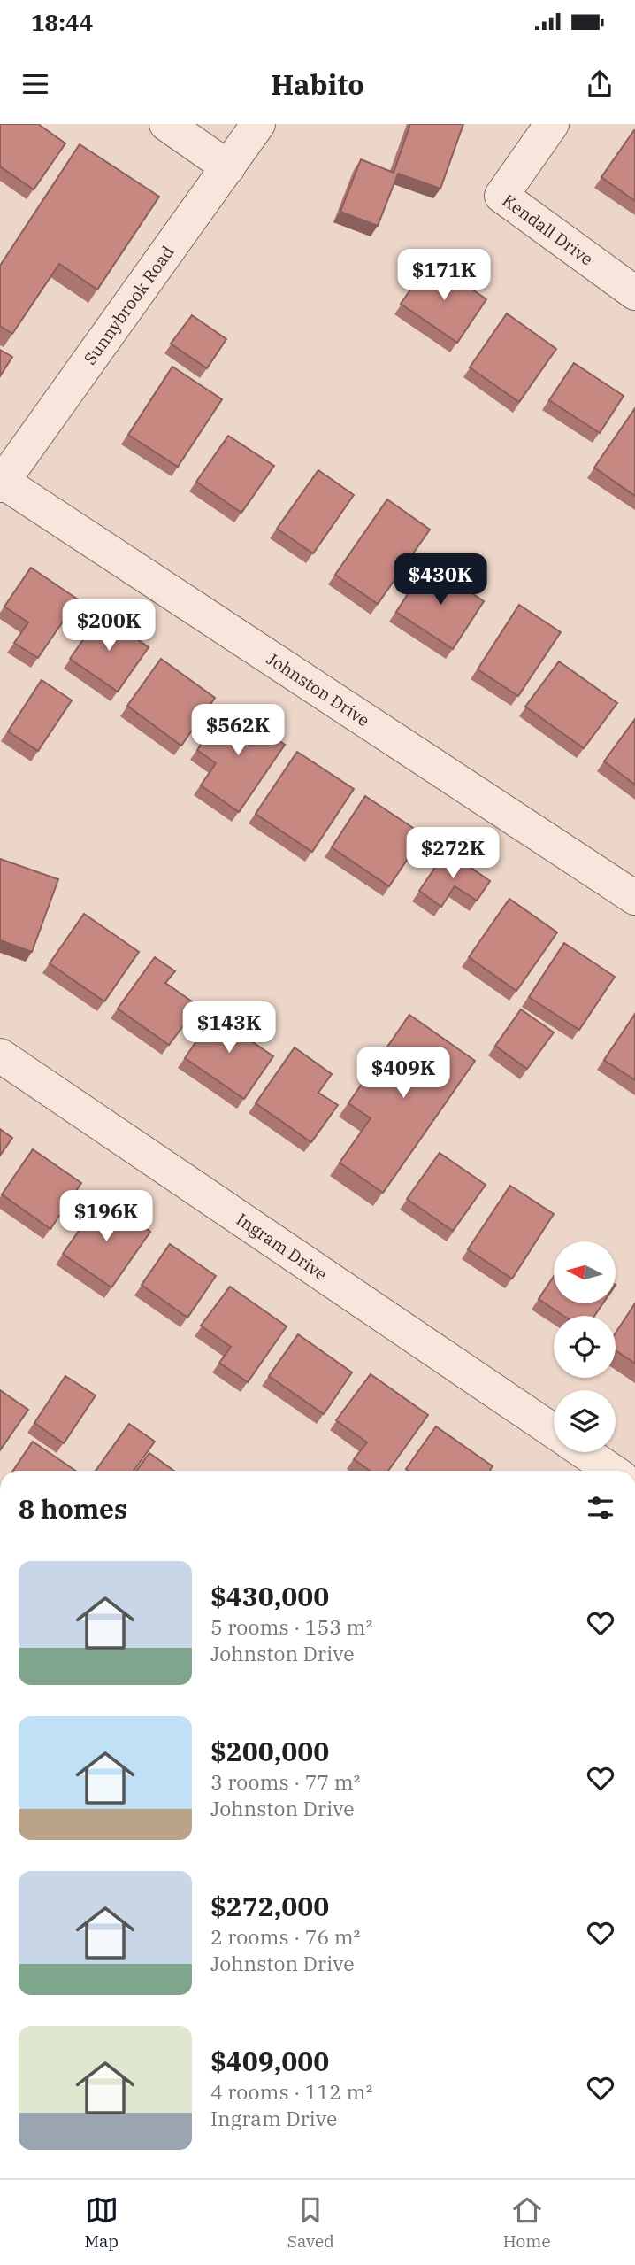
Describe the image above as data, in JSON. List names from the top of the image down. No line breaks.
{"streets":{"street":["Kendall Drive","Sunnybrook Road","Johnston Drive","Ingram Drive"]},"crossings":[["Sunnybrook Road","Johnston Drive"]],"north":"left","page":{"status":"18:44","header":"Habito","price":["$171K","$430K","$200K","$562K","$272K","$143K","$409K","$196K"],"heading":"8 homes","list":[{"name":"$430,000","note":"5 rooms · 153 m² · Johnston Drive"},{"name":"$200,000","note":"3 rooms · 77 m² · Johnston Drive"},{"name":"$272,000","note":"2 rooms · 76 m² · Johnston Drive"},{"name":"$409,000","note":"4 rooms · 112 m² · Ingram Drive"}],"tabs":["Map","Saved","Home"]}}
